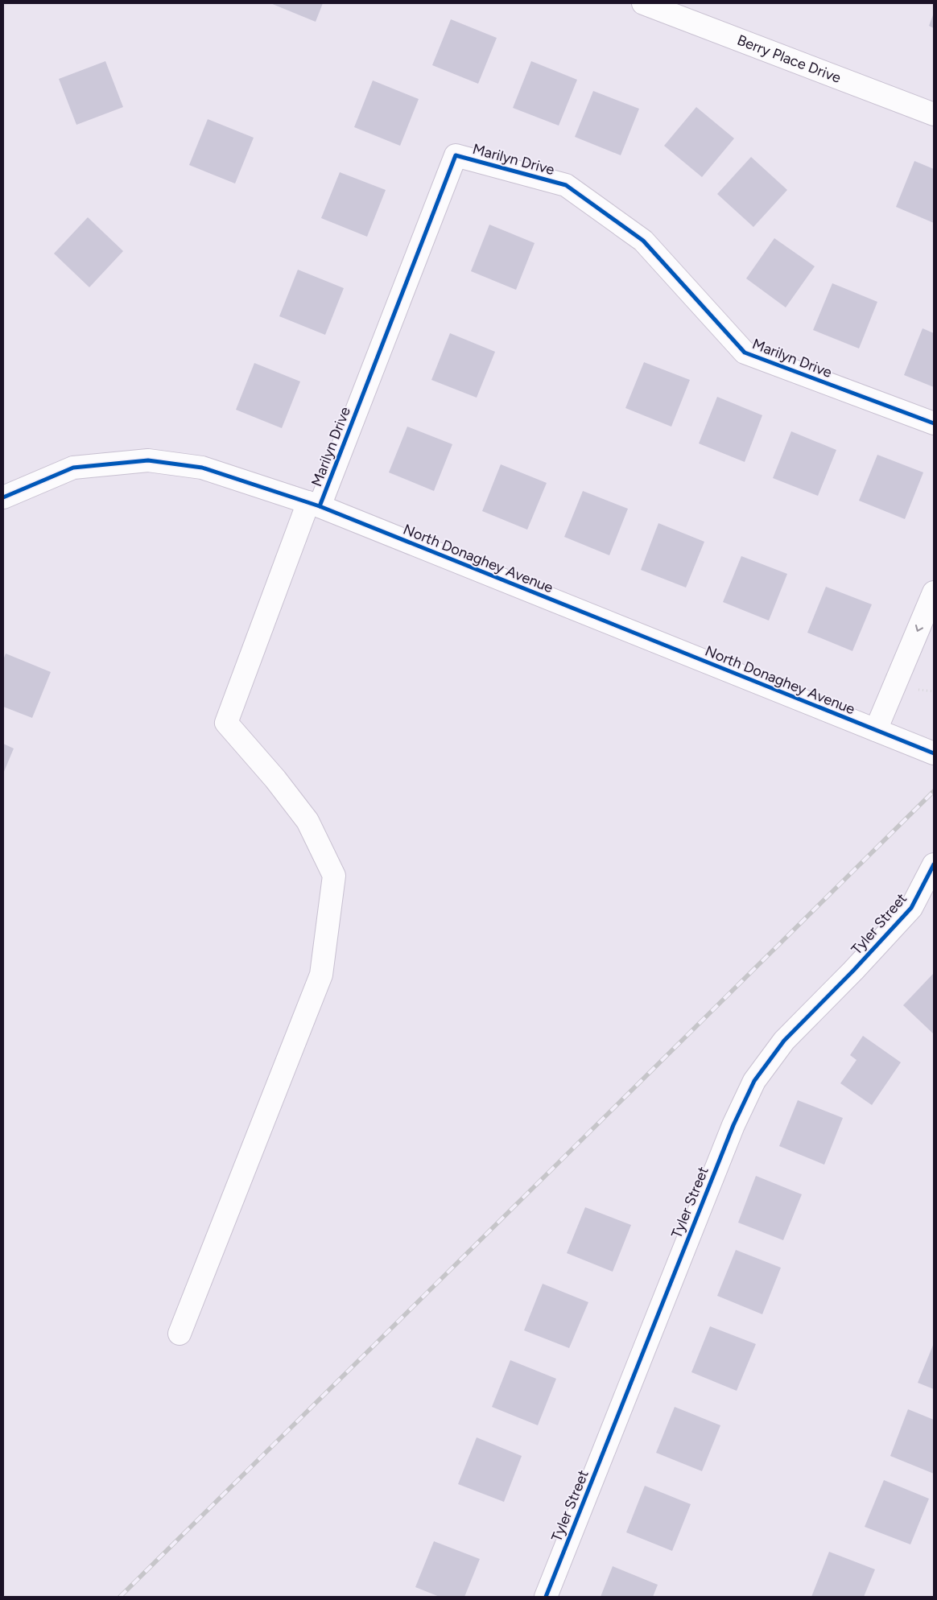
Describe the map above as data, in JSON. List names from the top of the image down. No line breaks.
{"streets":{"street":["Berry Place Drive","Marilyn Drive","North Donaghey Avenue","Tyler Street"]},"crossings":[["Marilyn Drive","North Donaghey Avenue"]]}
